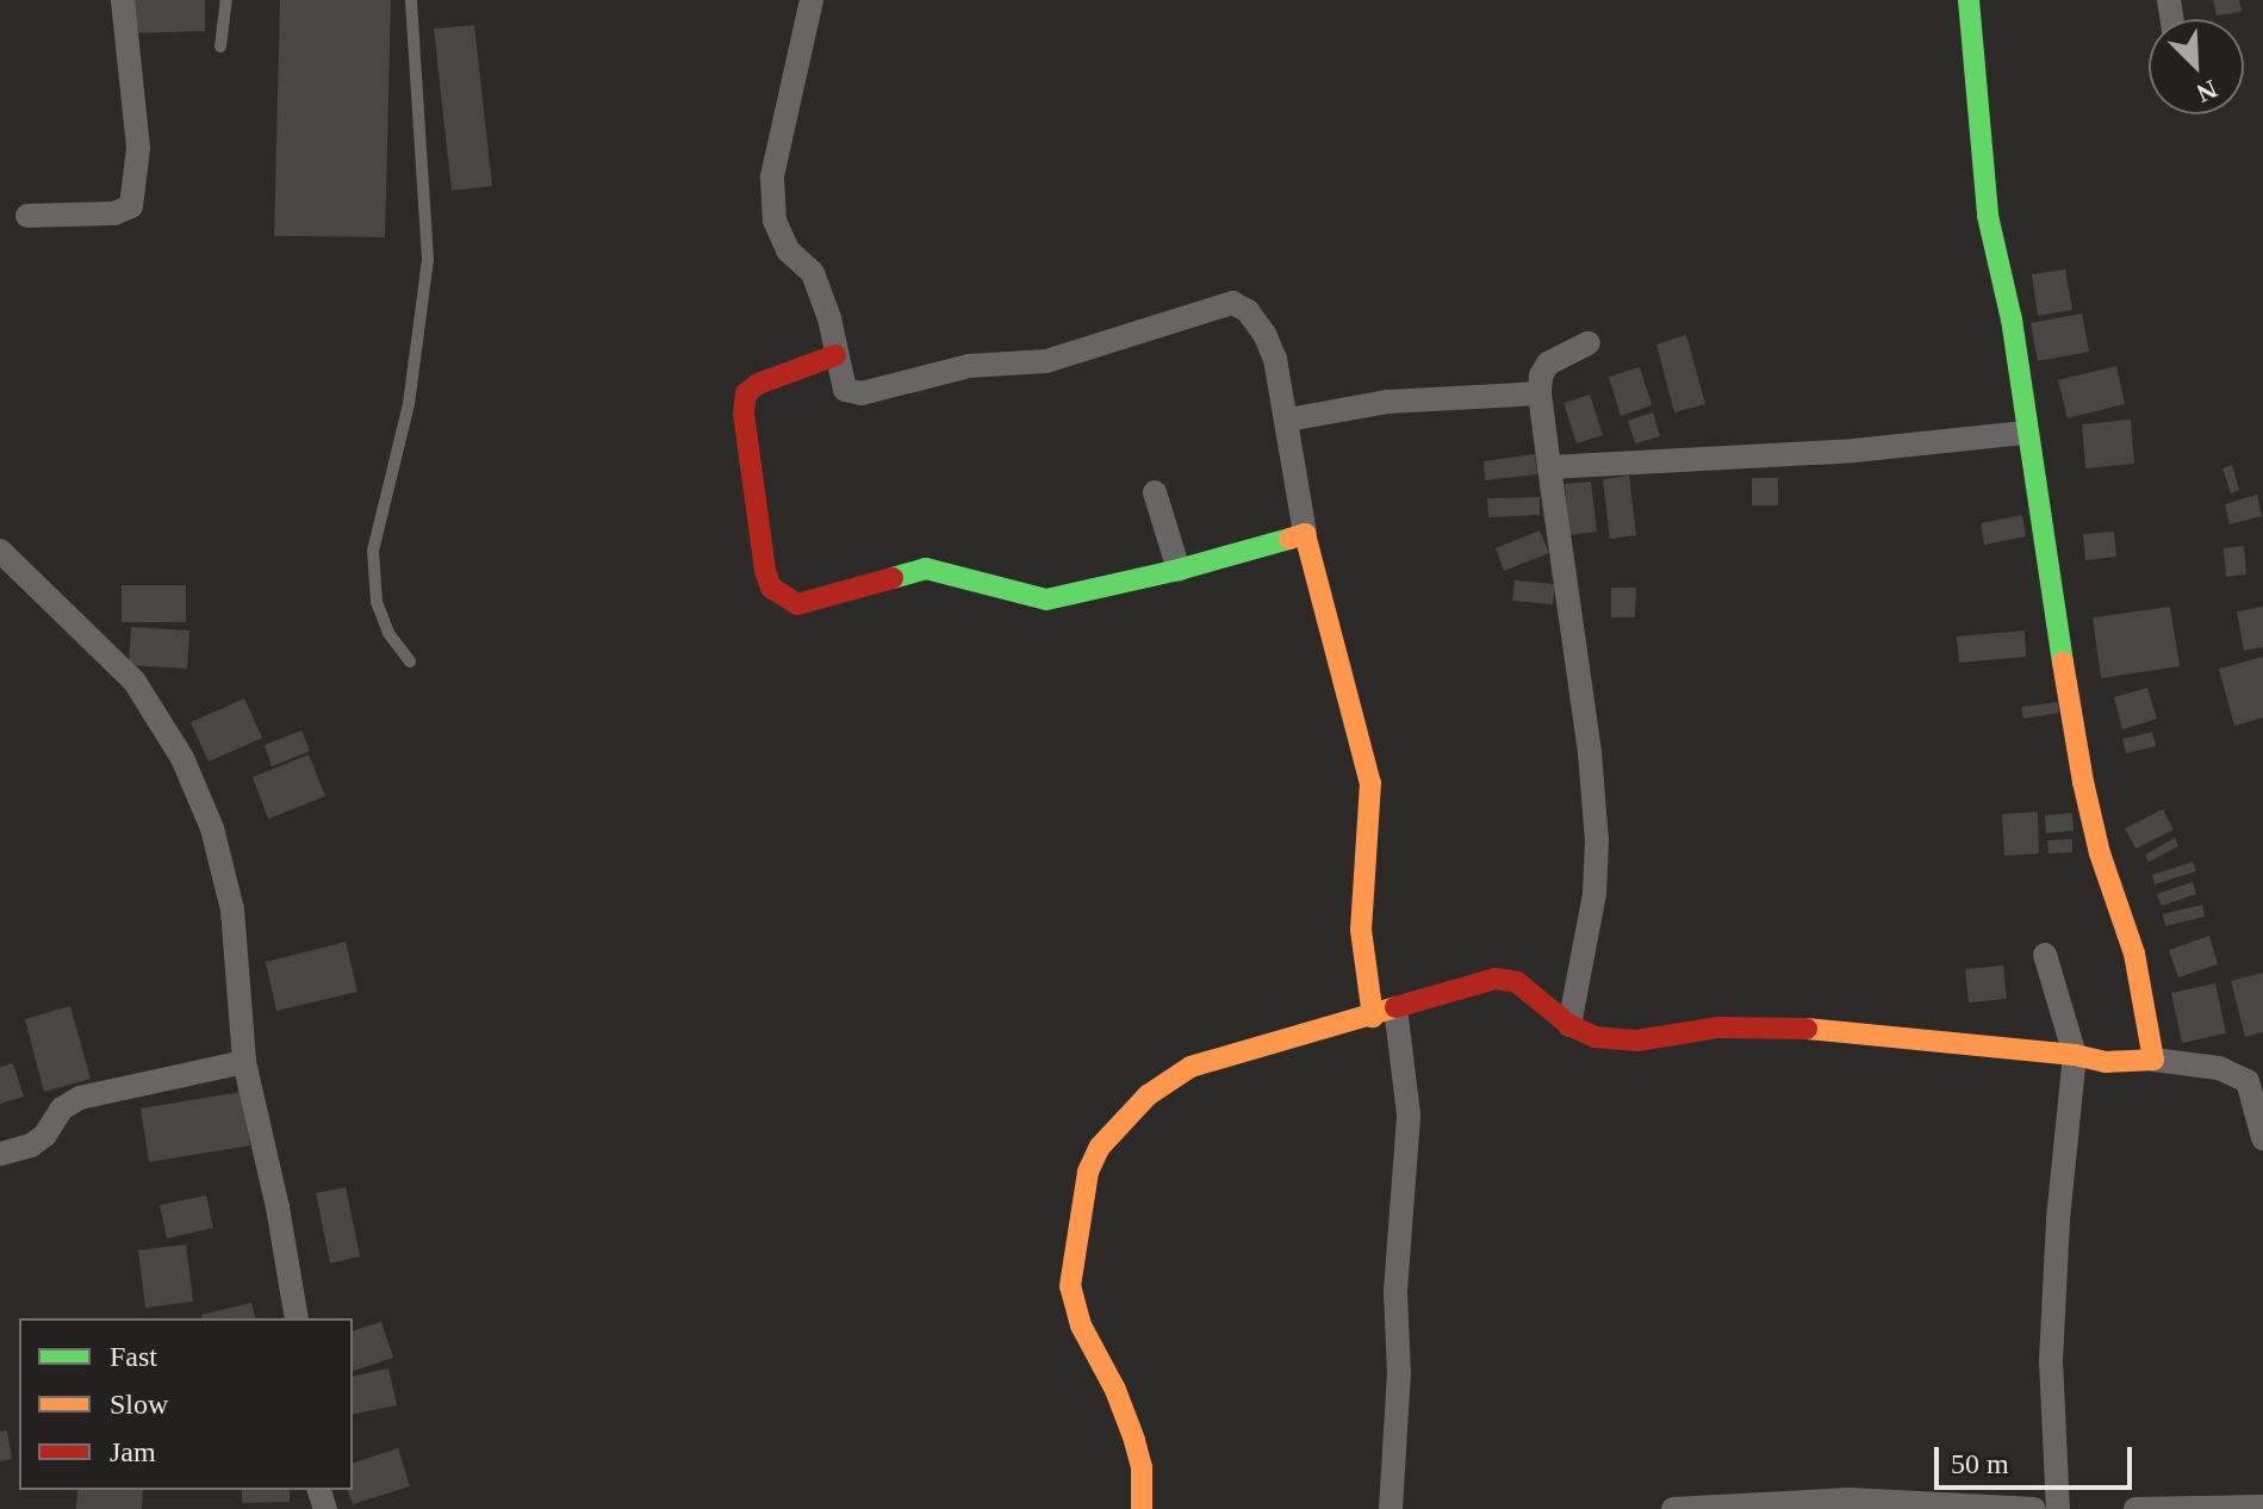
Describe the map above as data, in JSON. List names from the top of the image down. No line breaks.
{"legend":["Fast","Slow","Jam"],"scale_bar":"50 m","north":"bottom right"}
